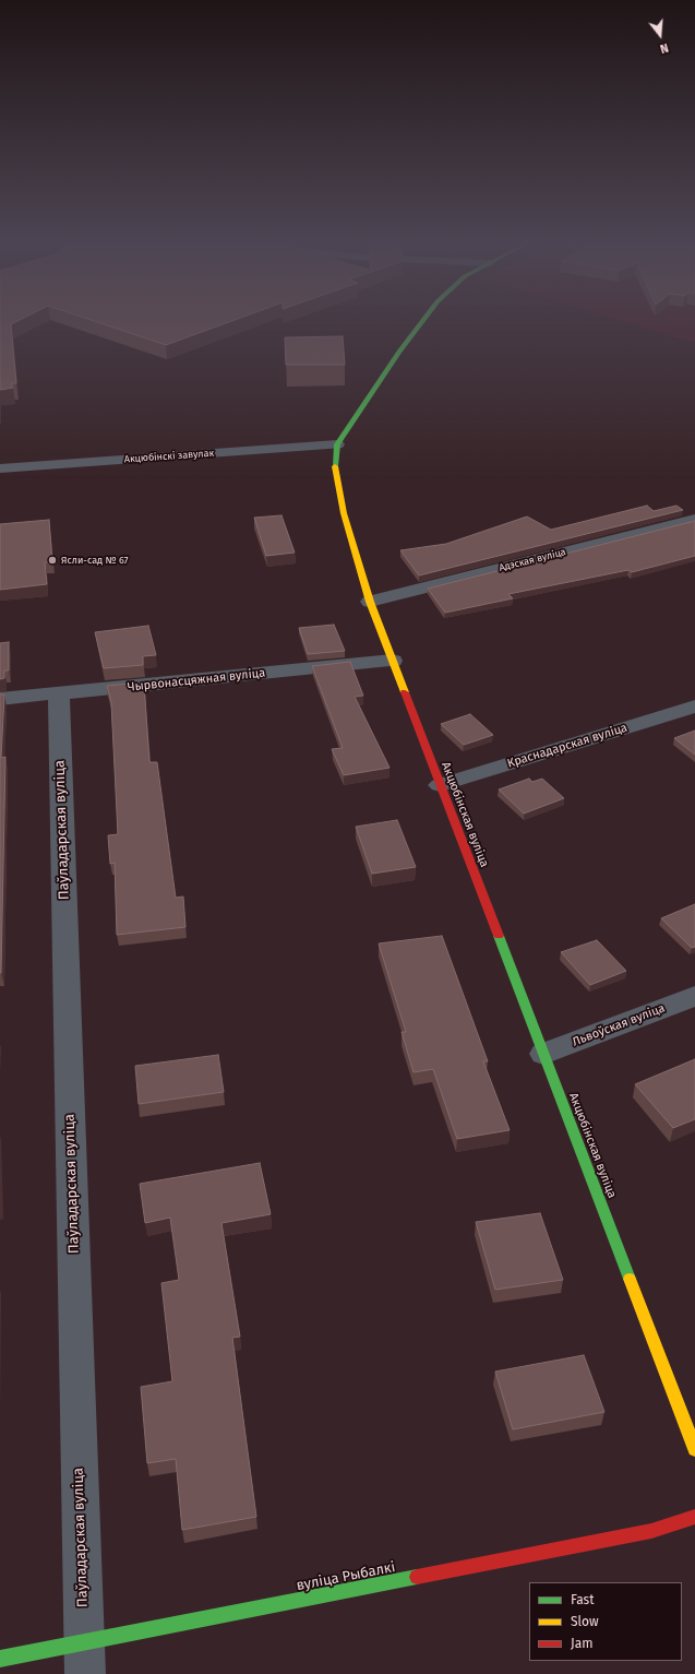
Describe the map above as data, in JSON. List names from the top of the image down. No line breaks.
{"streets":{"street":["Акцюбінскі завулак","Адэская вуліца","Чырвонасцяжная вуліца","Краснадарская вуліца","Акцюбінская вуліца","Паўладарская вуліца","Львоўская вуліца","вуліца Рыбалкі"]},"crossings":[["Акцюбінскі завулак","Акцюбінская вуліца"],["Адэская вуліца","Акцюбінская вуліца"],["Чырвонасцяжная вуліца","Акцюбінская вуліца"],["Чырвонасцяжная вуліца","Паўладарская вуліца"],["Краснадарская вуліца","Акцюбінская вуліца"],["Акцюбінская вуліца","Львоўская вуліца"],["Паўладарская вуліца","вуліца Рыбалкі"]],"places":["Ясли-сад № 67"],"legend":["Fast","Slow","Jam"],"north":"bottom"}
